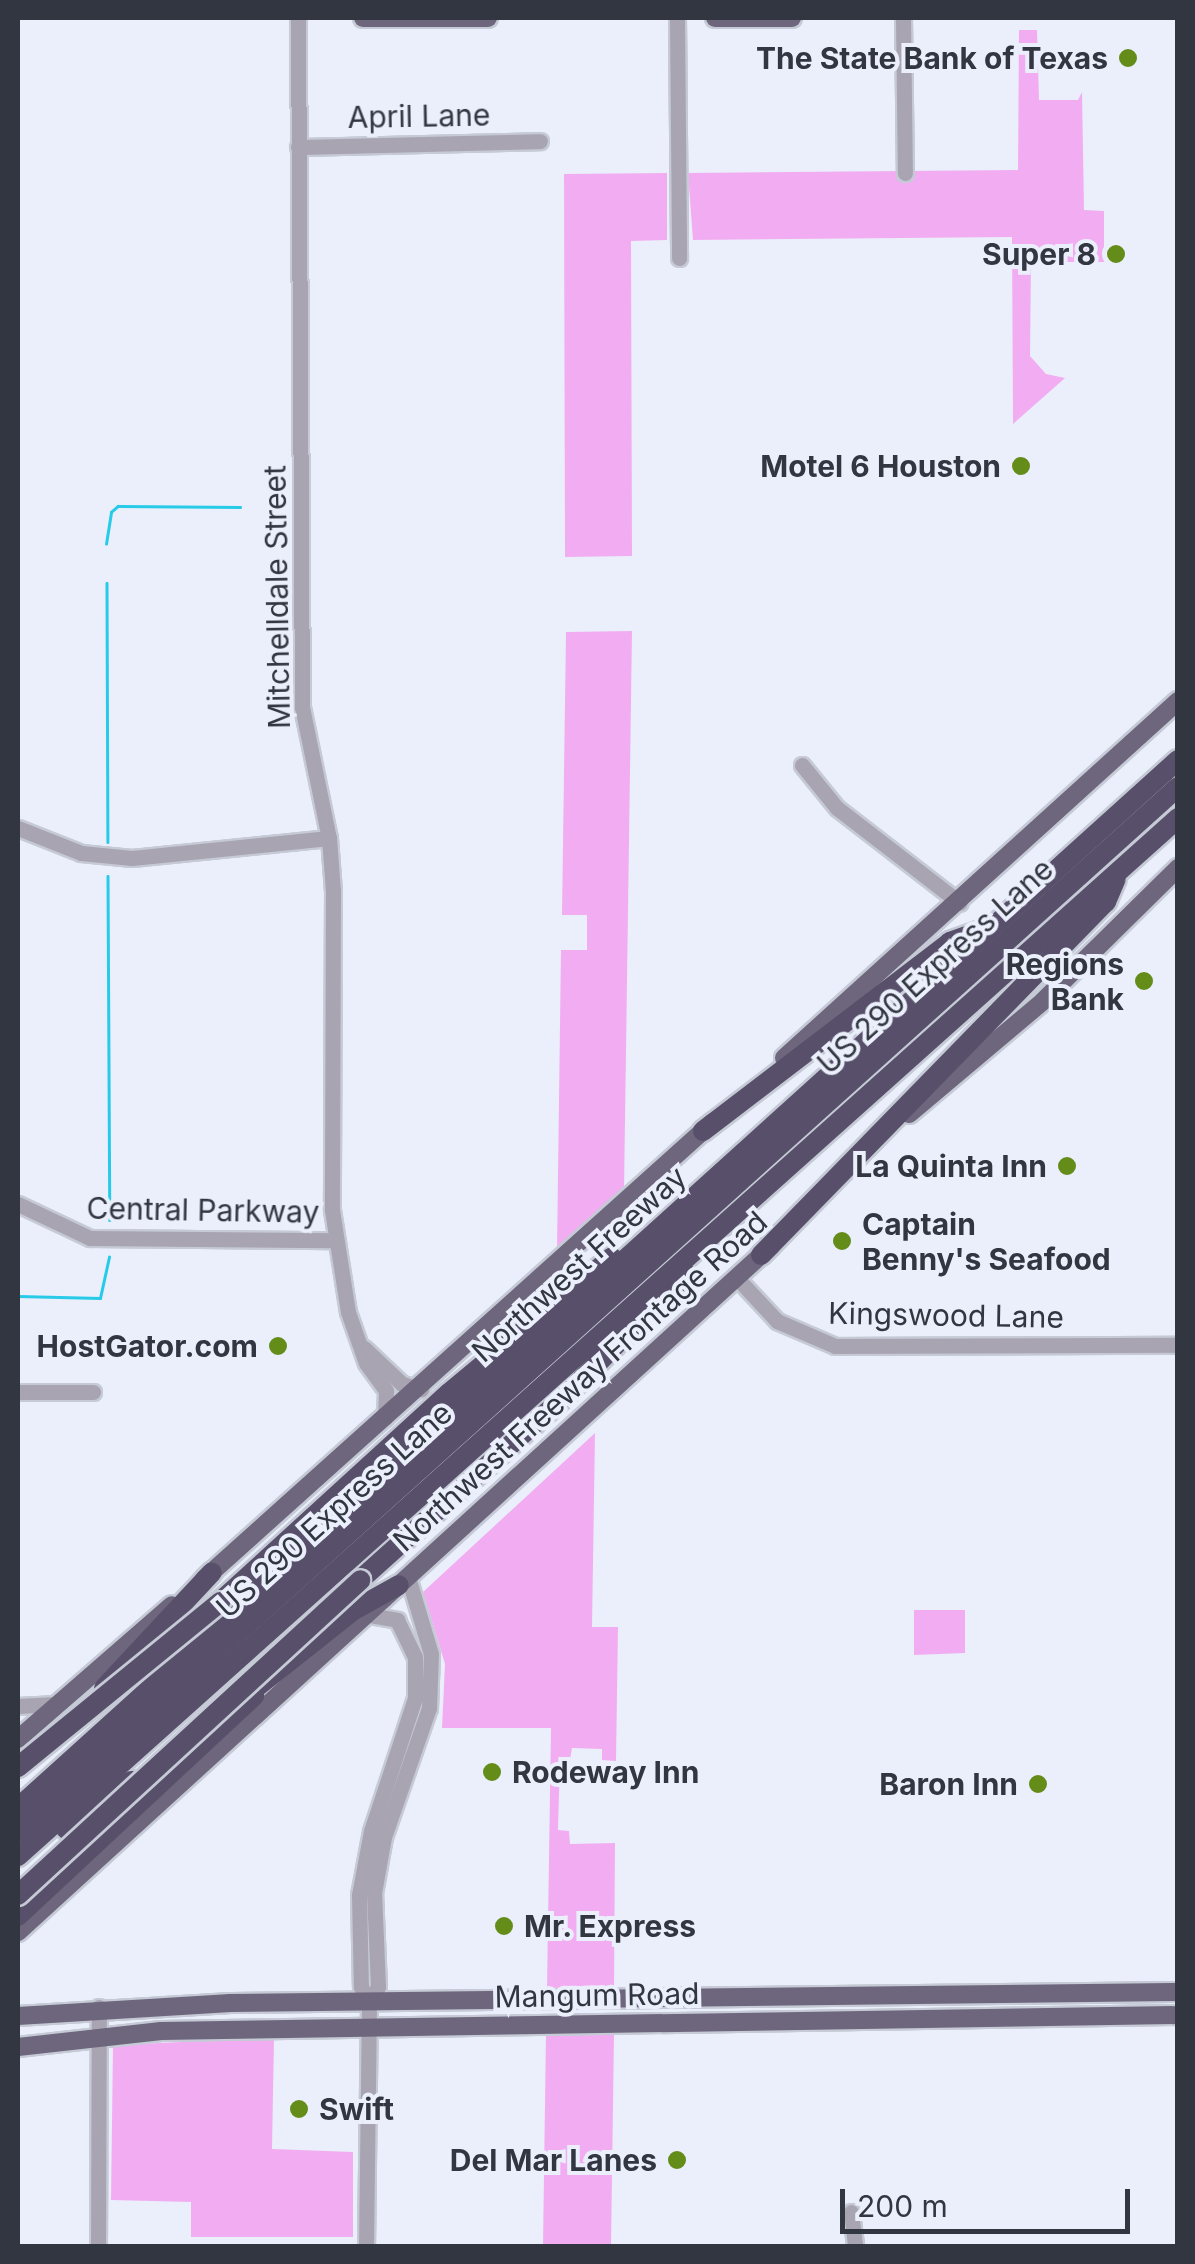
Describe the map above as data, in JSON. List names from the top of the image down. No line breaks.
{"streets":{"highway":["US 290 Express Lane","Northwest Freeway"],"main road":["Northwest Freeway Frontage Road","Mangum Road"],"street":["April Lane","Mitchelldale Street","Central Parkway","Kingswood Lane"]},"crossings":[["April Lane","Mitchelldale Street"],["Mitchelldale Street","Central Parkway"],["Kingswood Lane","Northwest Freeway Frontage Road"]],"places":["The State Bank of Texas","Super 8","Motel 6 Houston","Regions Bank","La Quinta Inn","Captain Benny's Seafood","HostGator.com","Rodeway Inn","Baron Inn","Mr. Express","Swift","Del Mar Lanes"],"scale_bar":"200 m"}
